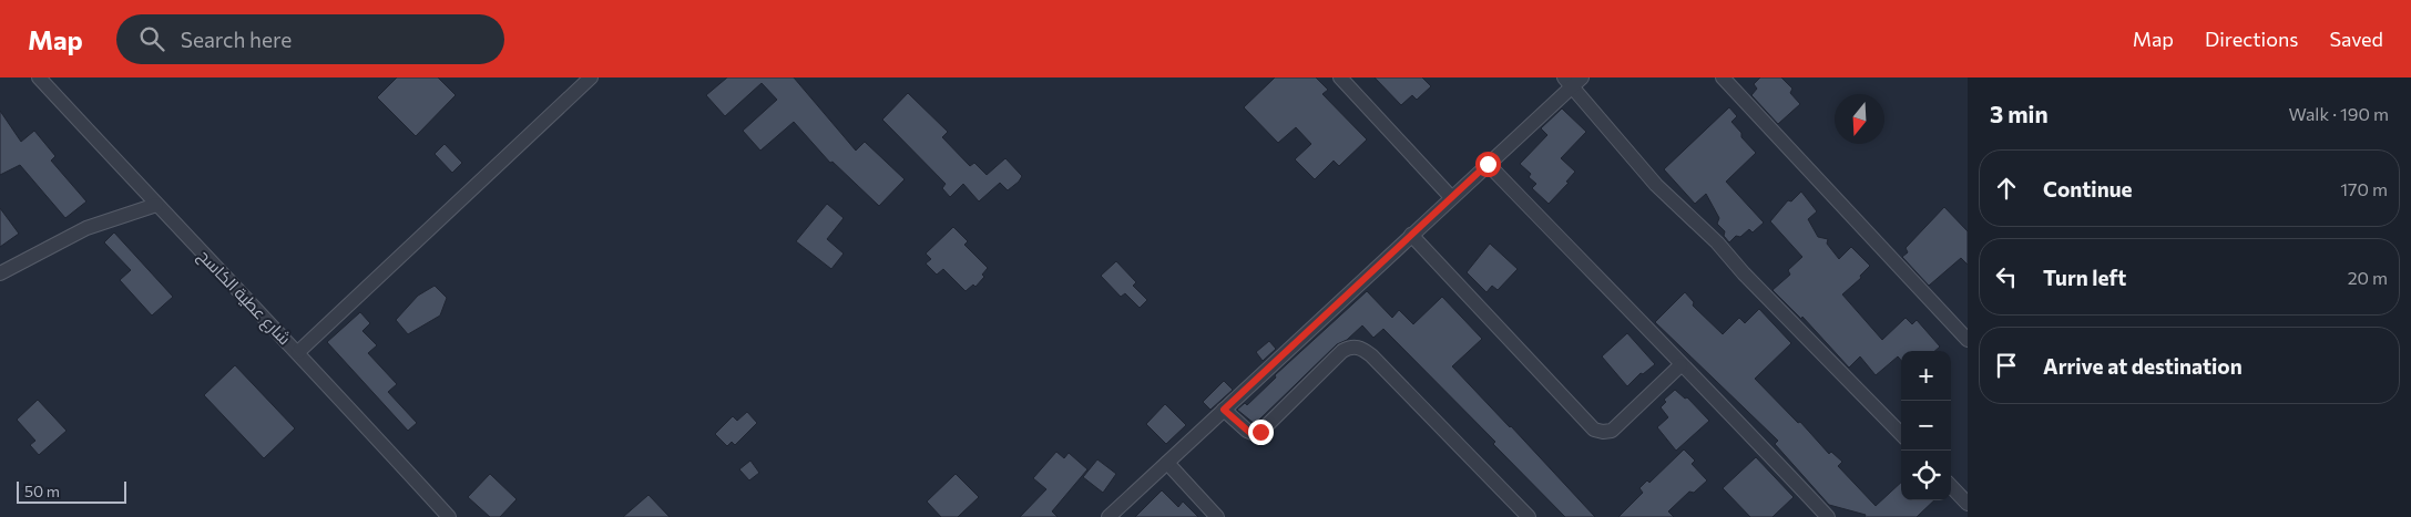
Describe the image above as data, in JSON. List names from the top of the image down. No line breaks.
{"streets":{"street":["شارع عطية الكاسح"]},"scale_bar":"50 m","north":"bottom","page":{"header":"Map","search":"Search here","nav":["Map","Directions","Saved"],"heading":["3 min","Walk · 190 m"],"list":[["Continue","170 m"],["Turn left","20 m"],"Arrive at destination"],"map_buttons":["+","−"],"scale":"50 m"}}
